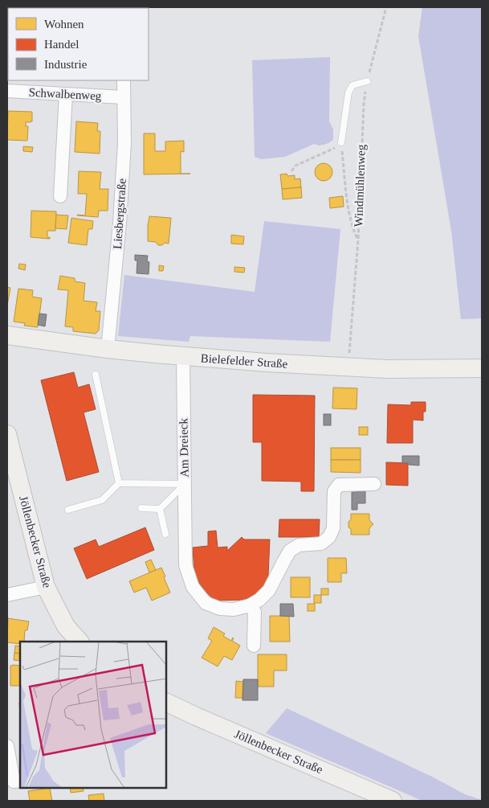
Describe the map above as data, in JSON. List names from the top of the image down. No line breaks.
{"streets":{"main road":["Bielefelder Straße","Jöllenbecker Straße"],"street":["Schwalbenweg","Liesbergstraße","Am Dreieck"],"path":["Windmühlenweg"]},"crossings":[["Schwalbenweg","Liesbergstraße"],["Windmühlenweg","Bielefelder Straße"],["Liesbergstraße","Bielefelder Straße"],["Bielefelder Straße","Am Dreieck"]],"legend":["Wohnen","Handel","Industrie"]}
